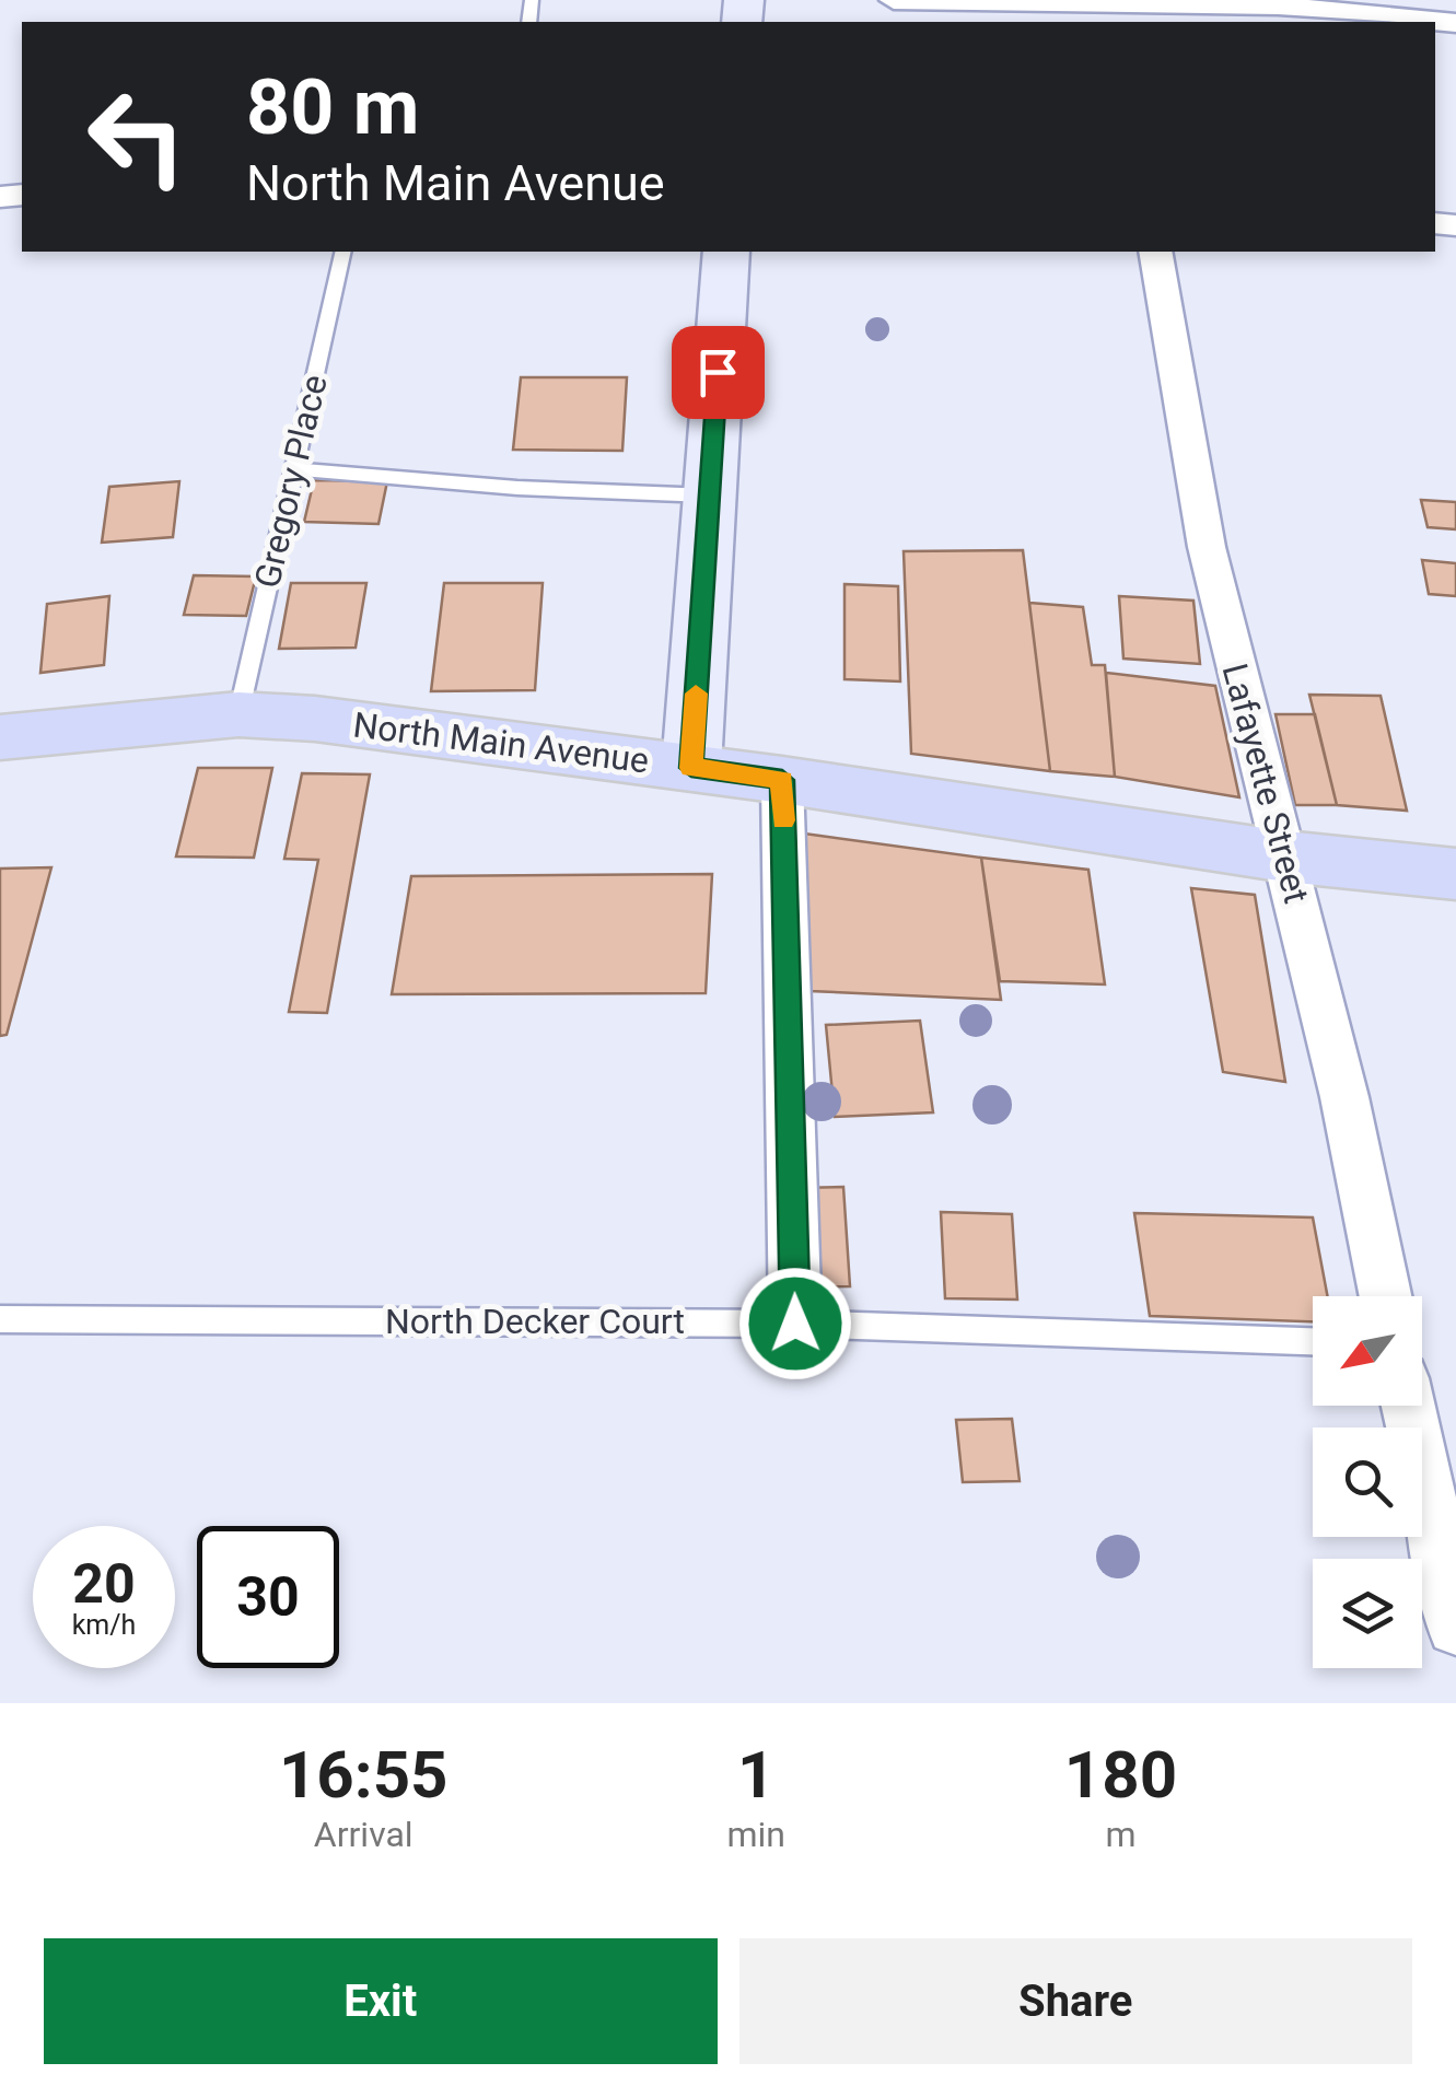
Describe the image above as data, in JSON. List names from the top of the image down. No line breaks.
{"streets":{"main road":["North Main Avenue"],"street":["Lafayette Street"],"lane":["Gregory Place","North Decker Court"]},"crossings":[["Gregory Place","North Main Avenue"],["North Main Avenue","Lafayette Street"]],"north":"bottom left","page":{"turn":["80 m","North Main Avenue"],"speed":"20 km/h","limit":"30","eta":["16:55","Arrival","1","min","180","m"],"buttons":["Exit","Share"]}}
